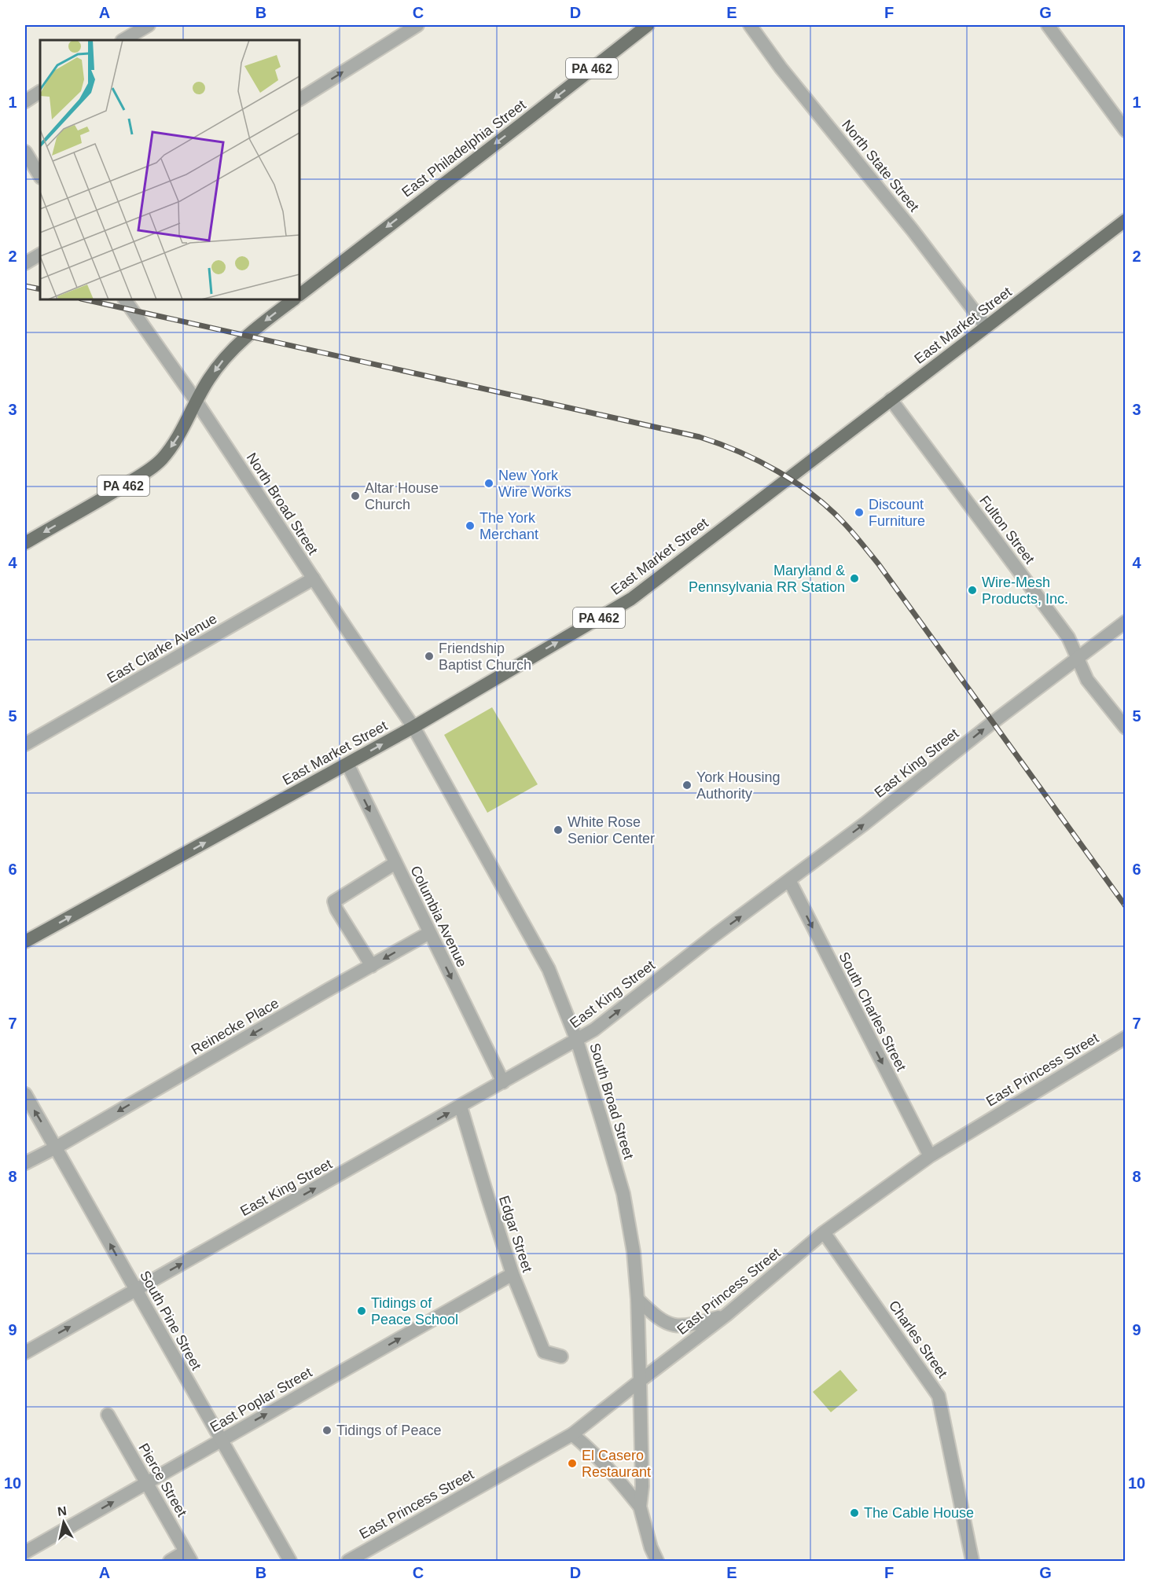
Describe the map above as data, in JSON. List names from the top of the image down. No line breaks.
{"streets":{"main road":["PA 462","East Philadelphia Street","East Market Street"],"street":["North State Street","North Broad Street","Fulton Street","East Clarke Avenue","East King Street","Columbia Avenue","South Charles Street","Reinecke Place","East Princess Street","South Broad Street","Edgar Street","South Pine Street","Charles Street","East Poplar Street","Pierce Street"]},"crossings":[["PA 462","North Broad Street"],["North State Street","East Market Street"],["East Market Street","North Broad Street"],["East Market Street","Fulton Street"],["East Market Street","Columbia Avenue"],["East Market Street","South Broad Street"],["North Broad Street","East Clarke Avenue"],["North Broad Street","South Broad Street"],["Fulton Street","East King Street"],["East King Street","Columbia Avenue"],["East King Street","South Charles Street"],["East King Street","South Broad Street"],["East King Street","Edgar Street"],["East King Street","South Pine Street"],["Columbia Avenue","Reinecke Place"],["South Charles Street","East Princess Street"],["Reinecke Place","South Pine Street"],["East Princess Street","South Broad Street"],["East Princess Street","Charles Street"],["Edgar Street","East Poplar Street"],["South Pine Street","East Poplar Street"],["East Poplar Street","Pierce Street"]],"one_way":["East Philadelphia Street","East Market Street","East King Street","Columbia Avenue","South Charles Street","Reinecke Place","South Pine Street","East Poplar Street"],"places":["New York Wire Works","Altar House Church","Discount Furniture","The York Merchant","Maryland & Pennsylvania RR Station","Wire-Mesh Products, Inc.","Friendship Baptist Church","York Housing Authority","White Rose Senior Center","Tidings of Peace School","Tidings of Peace","El Casero Restaurant","The Cable House"],"north":"top","grid":{"columns":["A","B","C","D","E","F","G"],"rows":["1","2","3","4","5","6","7","8","9","10"]}}
